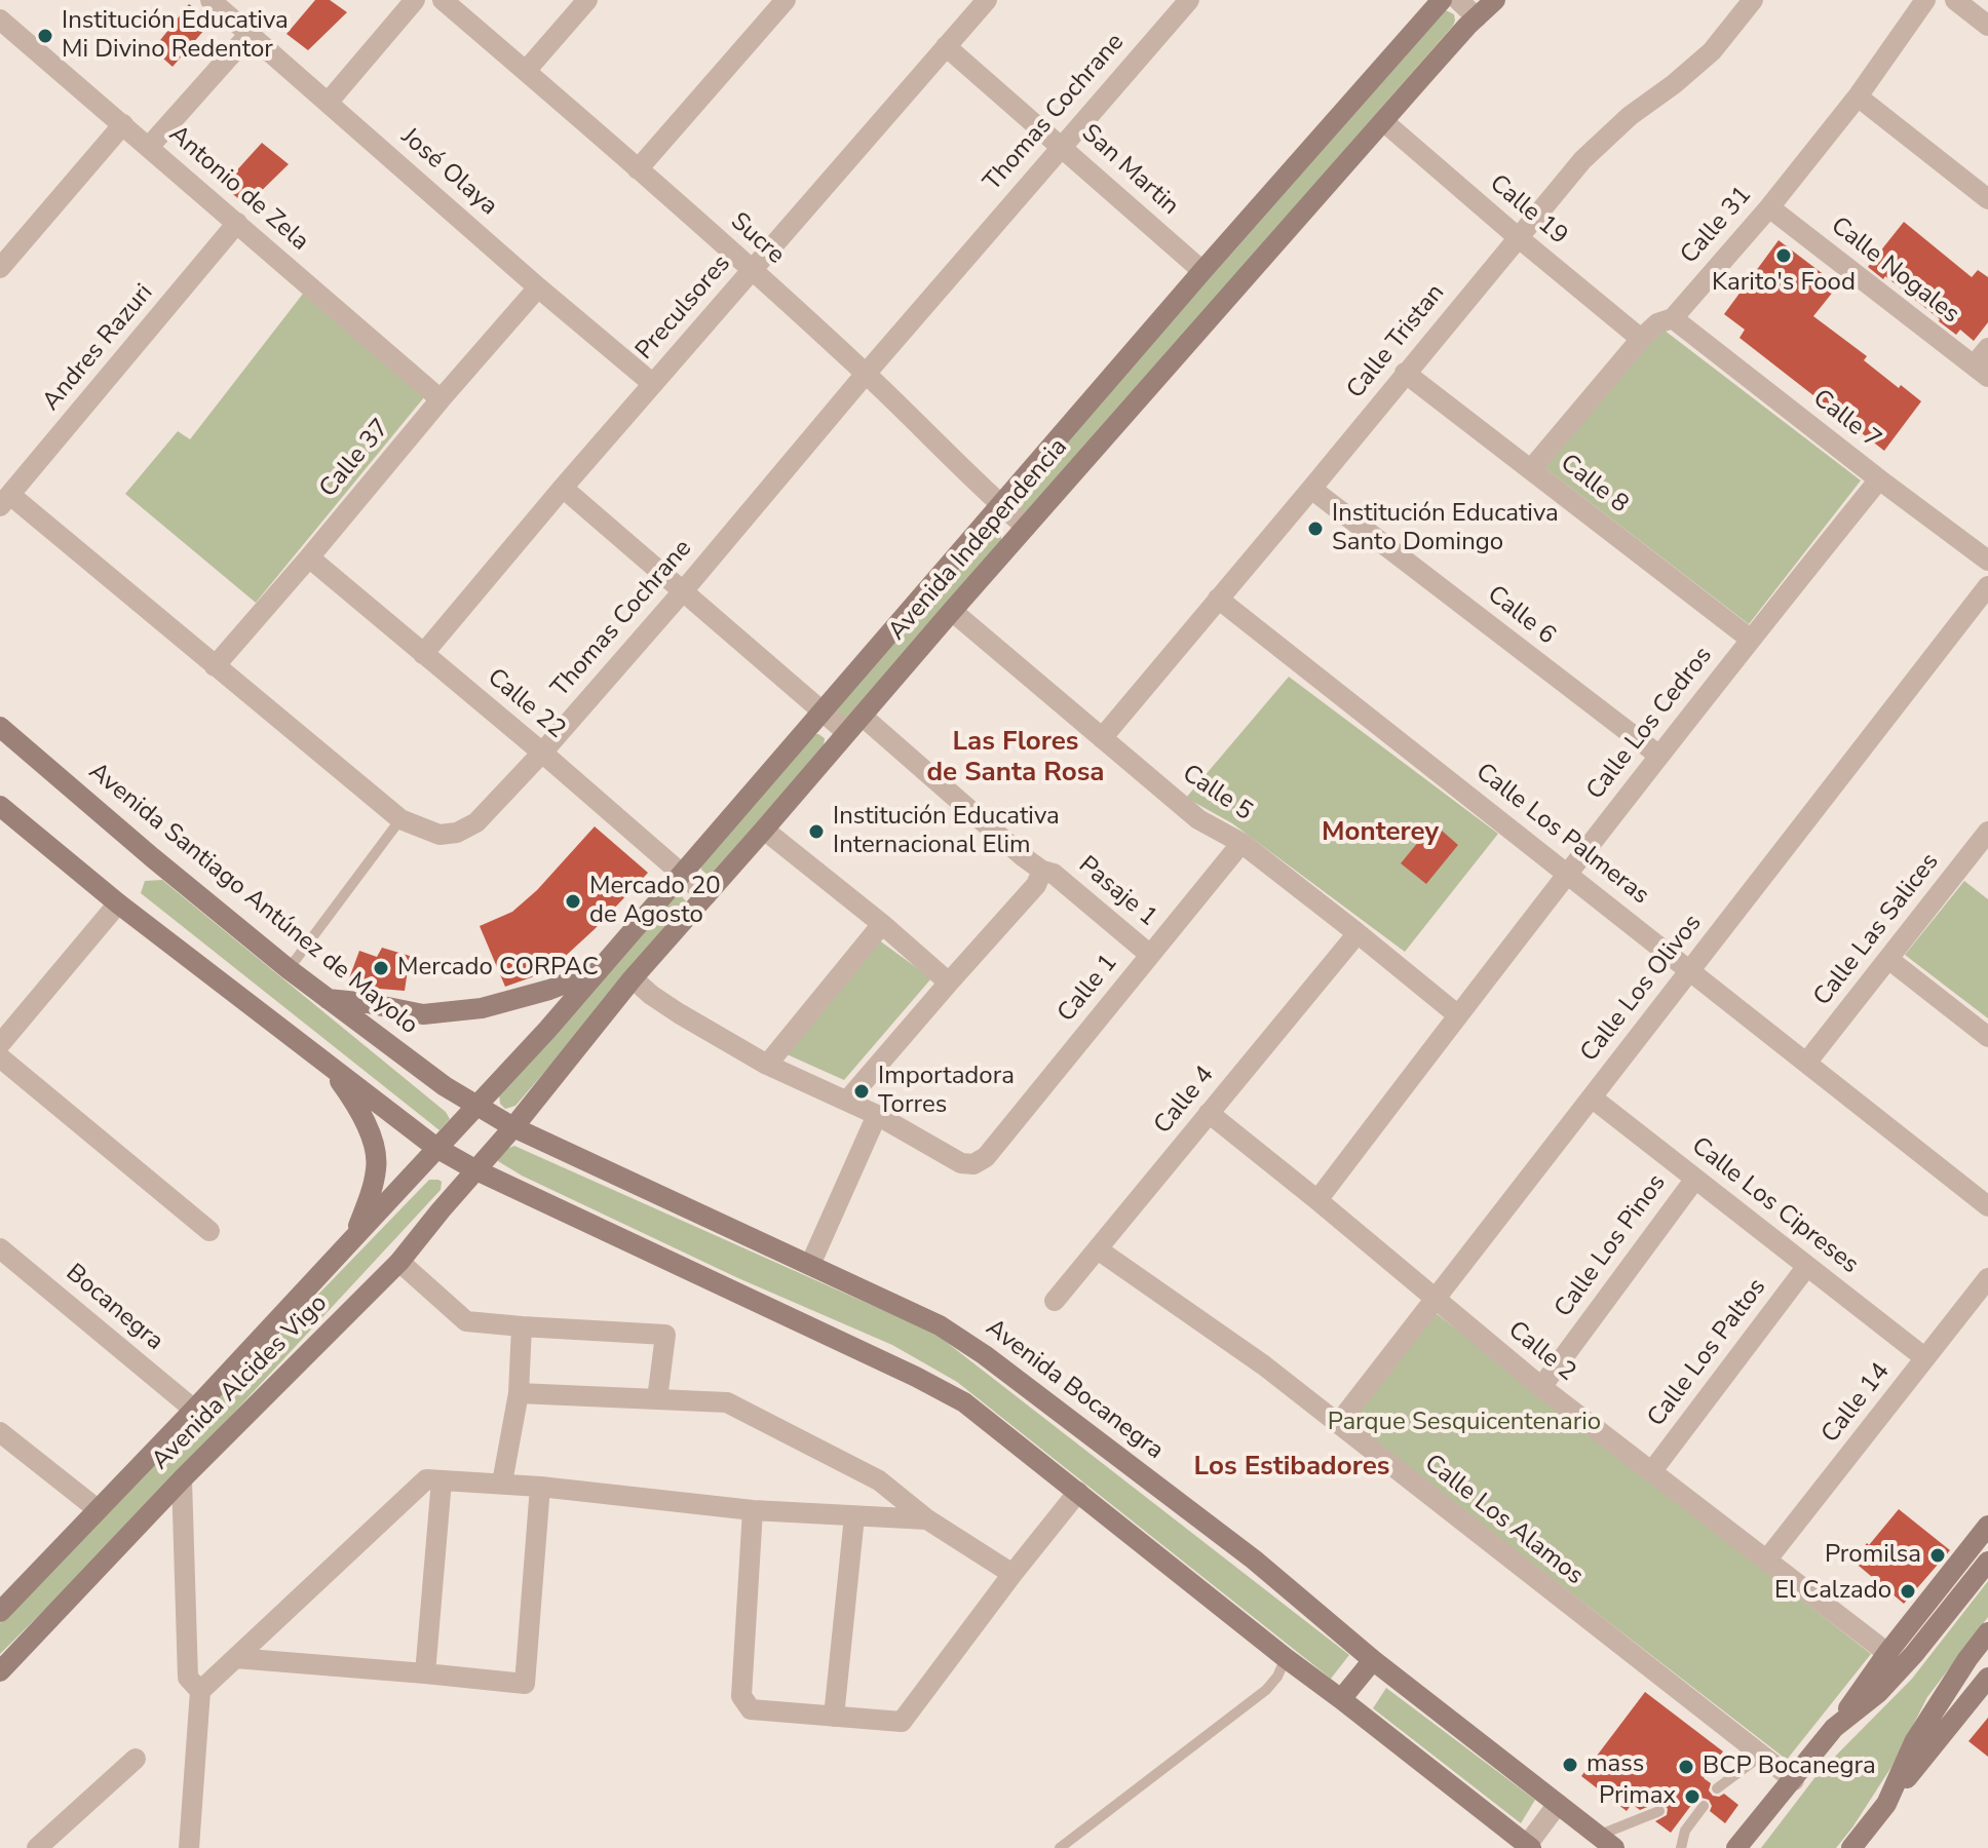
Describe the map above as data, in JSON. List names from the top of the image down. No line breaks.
{"streets":{"main road":["Avenida Independencia","Avenida Santiago Antúnez de Mayolo","Avenida Alcides Vigo","Avenida Bocanegra"],"street":["Thomas Cochrane","San Martin","José Olaya","Antonio de Zela","Calle 19","Calle 31","Sucre","Calle Nogales","Preculsores","Calle Tristan","Andres Razuri","Calle 7","Calle 37","Calle 8","Calle 6","Calle 22","Calle Los Cedros","Calle 5","Calle Los Palmeras","Pasaje 1","Calle Las Salices","Calle 1","Calle Los Olivos","Calle 4","Calle Los Cipreses","Calle Los Pinos","Bocanegra","Calle 2","Calle Los Paltos","Calle 14","Calle Los Alamos"]},"crossings":[["Thomas Cochrane","San Martin"],["Thomas Cochrane","Sucre"],["Thomas Cochrane","Andres Razuri"],["Thomas Cochrane","Calle 37"],["Thomas Cochrane","Calle 22"],["San Martin","Preculsores"],["San Martin","Avenida Independencia"],["José Olaya","Preculsores"],["José Olaya","Calle 37"],["Antonio de Zela","Andres Razuri"],["Antonio de Zela","Calle 37"],["Calle 19","Calle 31"],["Calle 19","Calle Tristan"],["Calle 19","Avenida Independencia"],["Calle 31","Calle Nogales"],["Calle 31","Calle 7"],["Calle 31","Calle 8"],["Sucre","Preculsores"],["Sucre","Avenida Independencia"],["Preculsores","Calle 22"],["Calle Tristan","Calle 8"],["Calle Tristan","Calle 6"],["Calle Tristan","Calle 5"],["Calle Tristan","Calle Los Palmeras"],["Calle 7","Calle Los Cedros"],["Calle 37","Calle 22"],["Calle 8","Calle Los Cedros"],["Avenida Independencia","Calle 22"],["Avenida Independencia","Calle 5"],["Avenida Independencia","Pasaje 1"],["Avenida Independencia","Avenida Santiago Antúnez de Mayolo"],["Avenida Independencia","Avenida Alcides Vigo"],["Avenida Independencia","Avenida Bocanegra"],["Calle 6","Calle Los Cedros"],["Calle Los Cedros","Calle 5"],["Calle Los Cedros","Calle Los Palmeras"],["Calle Los Cedros","Calle 2"],["Calle 5","Calle 1"],["Calle 5","Calle 4"],["Calle Los Palmeras","Calle Las Salices"],["Calle Los Palmeras","Calle Los Olivos"],["Pasaje 1","Calle 1"],["Avenida Santiago Antúnez de Mayolo","Avenida Alcides Vigo"],["Avenida Santiago Antúnez de Mayolo","Avenida Bocanegra"],["Calle Los Olivos","Calle Los Cipreses"],["Calle Los Olivos","Calle 2"],["Calle Los Olivos","Calle Los Alamos"],["Calle 4","Calle 2"],["Calle 4","Calle Los Alamos"],["Calle Los Cipreses","Calle Los Pinos"],["Calle Los Cipreses","Calle Los Paltos"],["Calle Los Cipreses","Calle 14"],["Calle Los Pinos","Calle 2"],["Bocanegra","Avenida Alcides Vigo"],["Calle 2","Calle Los Paltos"],["Calle 2","Calle 14"],["Avenida Alcides Vigo","Avenida Bocanegra"]],"districts":["Las Flores de Santa Rosa","Monterey","Los Estibadores"],"parks":["Parque Sesquicentenario"],"places":["Institución Educativa Mi Divino Redentor","Karito's Food","Institución Educativa Santo Domingo","Institución Educativa Internacional Elim","Mercado 20 de Agosto","Mercado CORPAC","Importadora Torres","Promilsa","El Calzado","mass","BCP Bocanegra","Primax"]}
